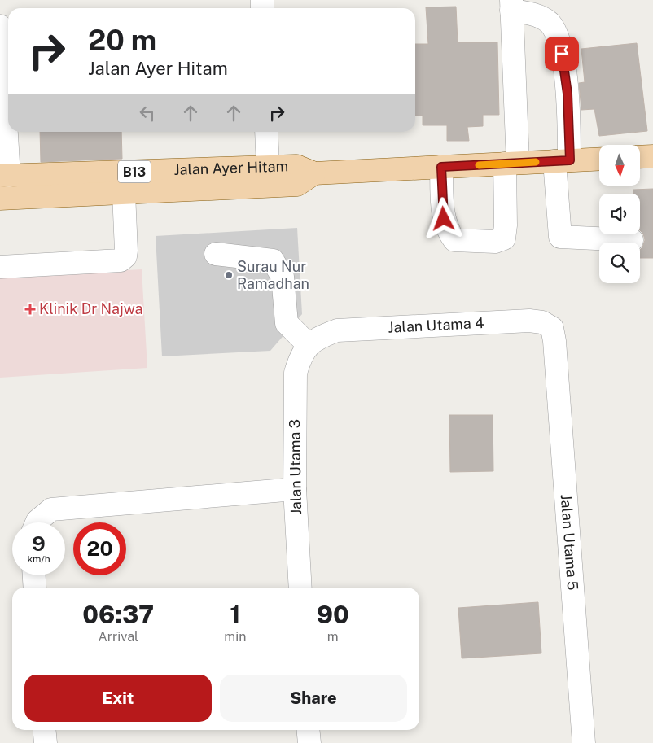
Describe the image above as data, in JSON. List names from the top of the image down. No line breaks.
{"streets":{"main road":["Jalan Ayer Hitam","B13"],"street":["Jalan Utama 4","Jalan Utama 3","Jalan Utama 5"]},"crossings":[["Jalan Utama 4","Jalan Utama 3"],["Jalan Utama 4","Jalan Utama 5"]],"places":{"other":["Surau Nur Ramadhan"],"health":["Klinik Dr Najwa"]},"north":"bottom","page":{"turn":["20 m","Jalan Ayer Hitam"],"speed":"9 km/h","limit":"20","eta":["06:37","Arrival","1","min","90","m"],"buttons":["Exit","Share"]}}
